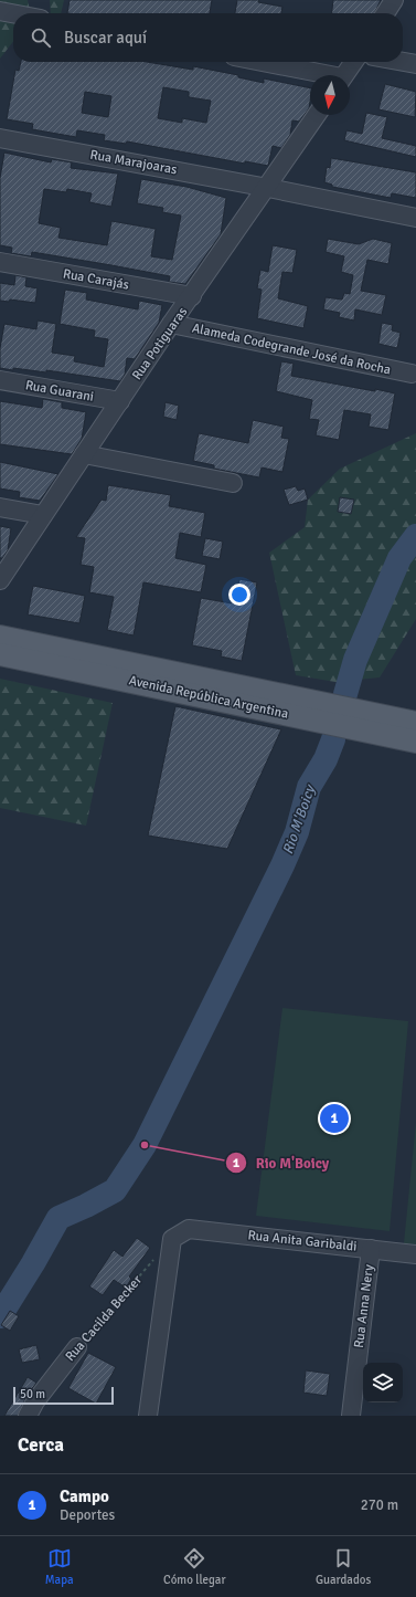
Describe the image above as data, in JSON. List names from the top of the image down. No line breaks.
{"streets":{"main road":["Avenida República Argentina"],"street":["Rua Marajoaras","Rua Carajás","Rua Potiguaras","Alameda Codegrande José da Rocha","Rua Guarani","Rua Anita Garibaldi","Rua Anna Nery","Rua Cacilda Becker"]},"crossings":[["Rua Marajoaras","Rua Potiguaras"],["Rua Carajás","Rua Potiguaras"],["Rua Potiguaras","Alameda Codegrande José da Rocha"],["Rua Potiguaras","Rua Guarani"],["Rua Anita Garibaldi","Rua Anna Nery"]],"water":["Rio M'Boicy"],"places":["Rio M'Boicy"],"scale_bar":"50 m","north":"bottom","page":{"search":"Buscar aquí","pins":"1","scale":"50 m","heading":"Cerca","list":[{"mark":"1","name":"Campo","note":"Deportes","value":"270 m"}],"nav":["Mapa","Cómo llegar","Guardados"]}}
